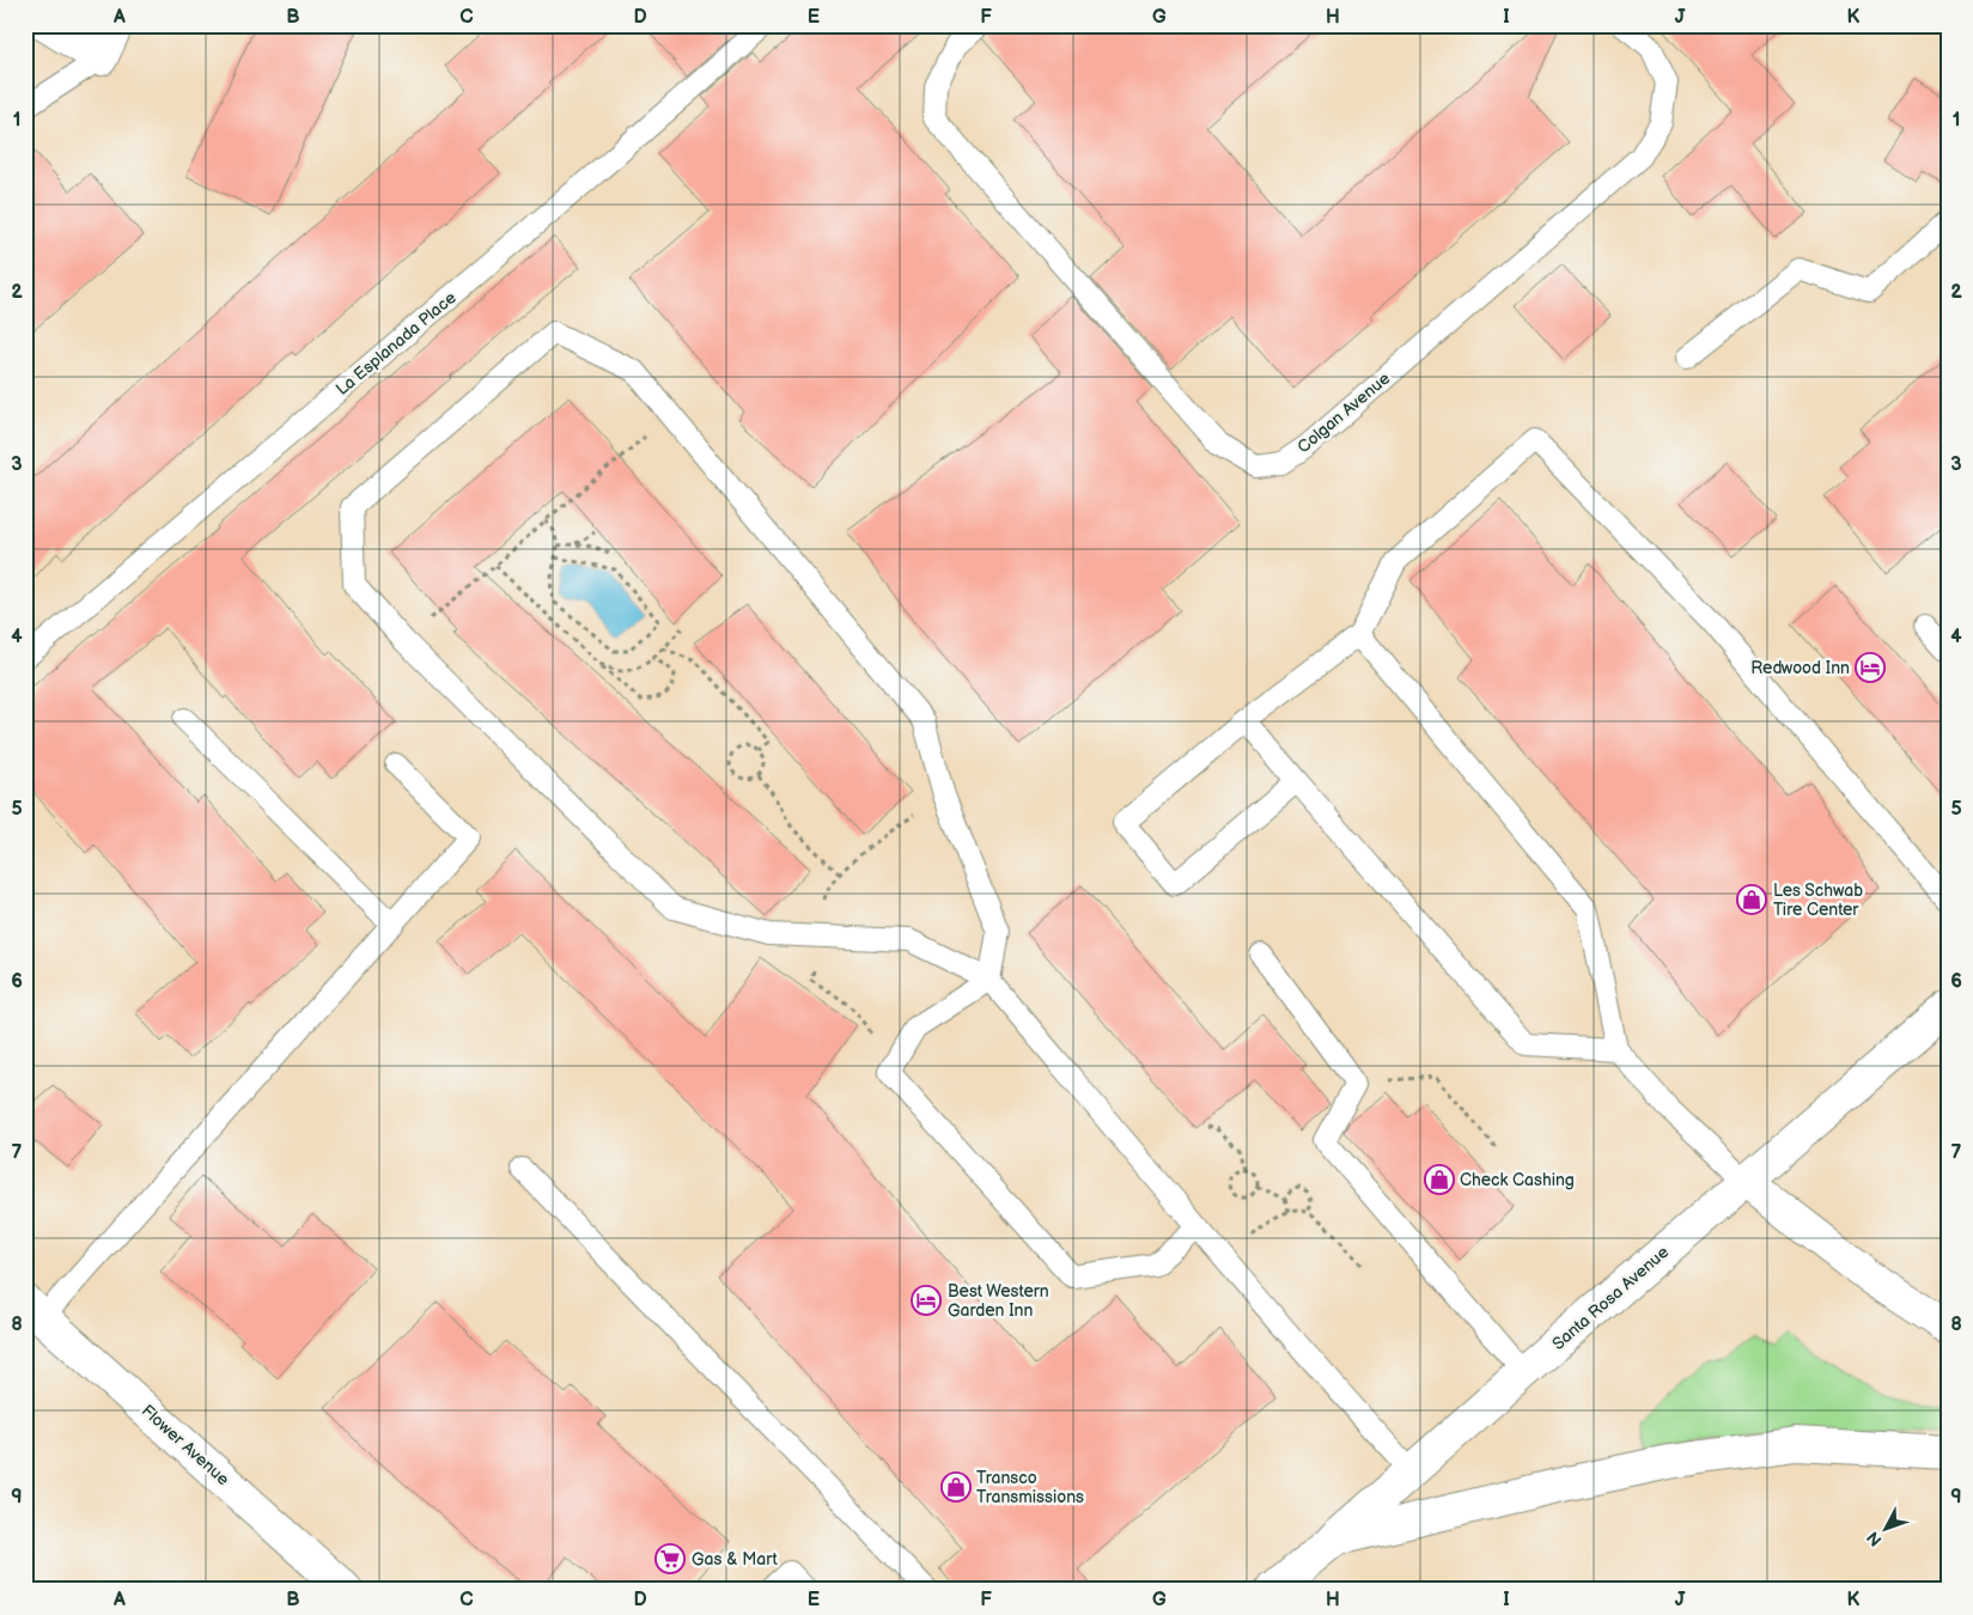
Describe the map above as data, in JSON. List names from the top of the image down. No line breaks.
{"streets":{"main road":["Santa Rosa Avenue","Flower Avenue"],"lane":["La Esplanada Place","Colgan Avenue"]},"places":{"hotel":["Redwood Inn","Best Western Garden Inn"],"shop":["Les Schwab Tire Center","Check Cashing","Transco Transmissions"],"supermarket":["Gas & Mart"]},"north":"bottom left","grid":{"columns":["A","B","C","D","E","F","G","H","I","J","K"],"rows":["1","2","3","4","5","6","7","8","9"]}}
